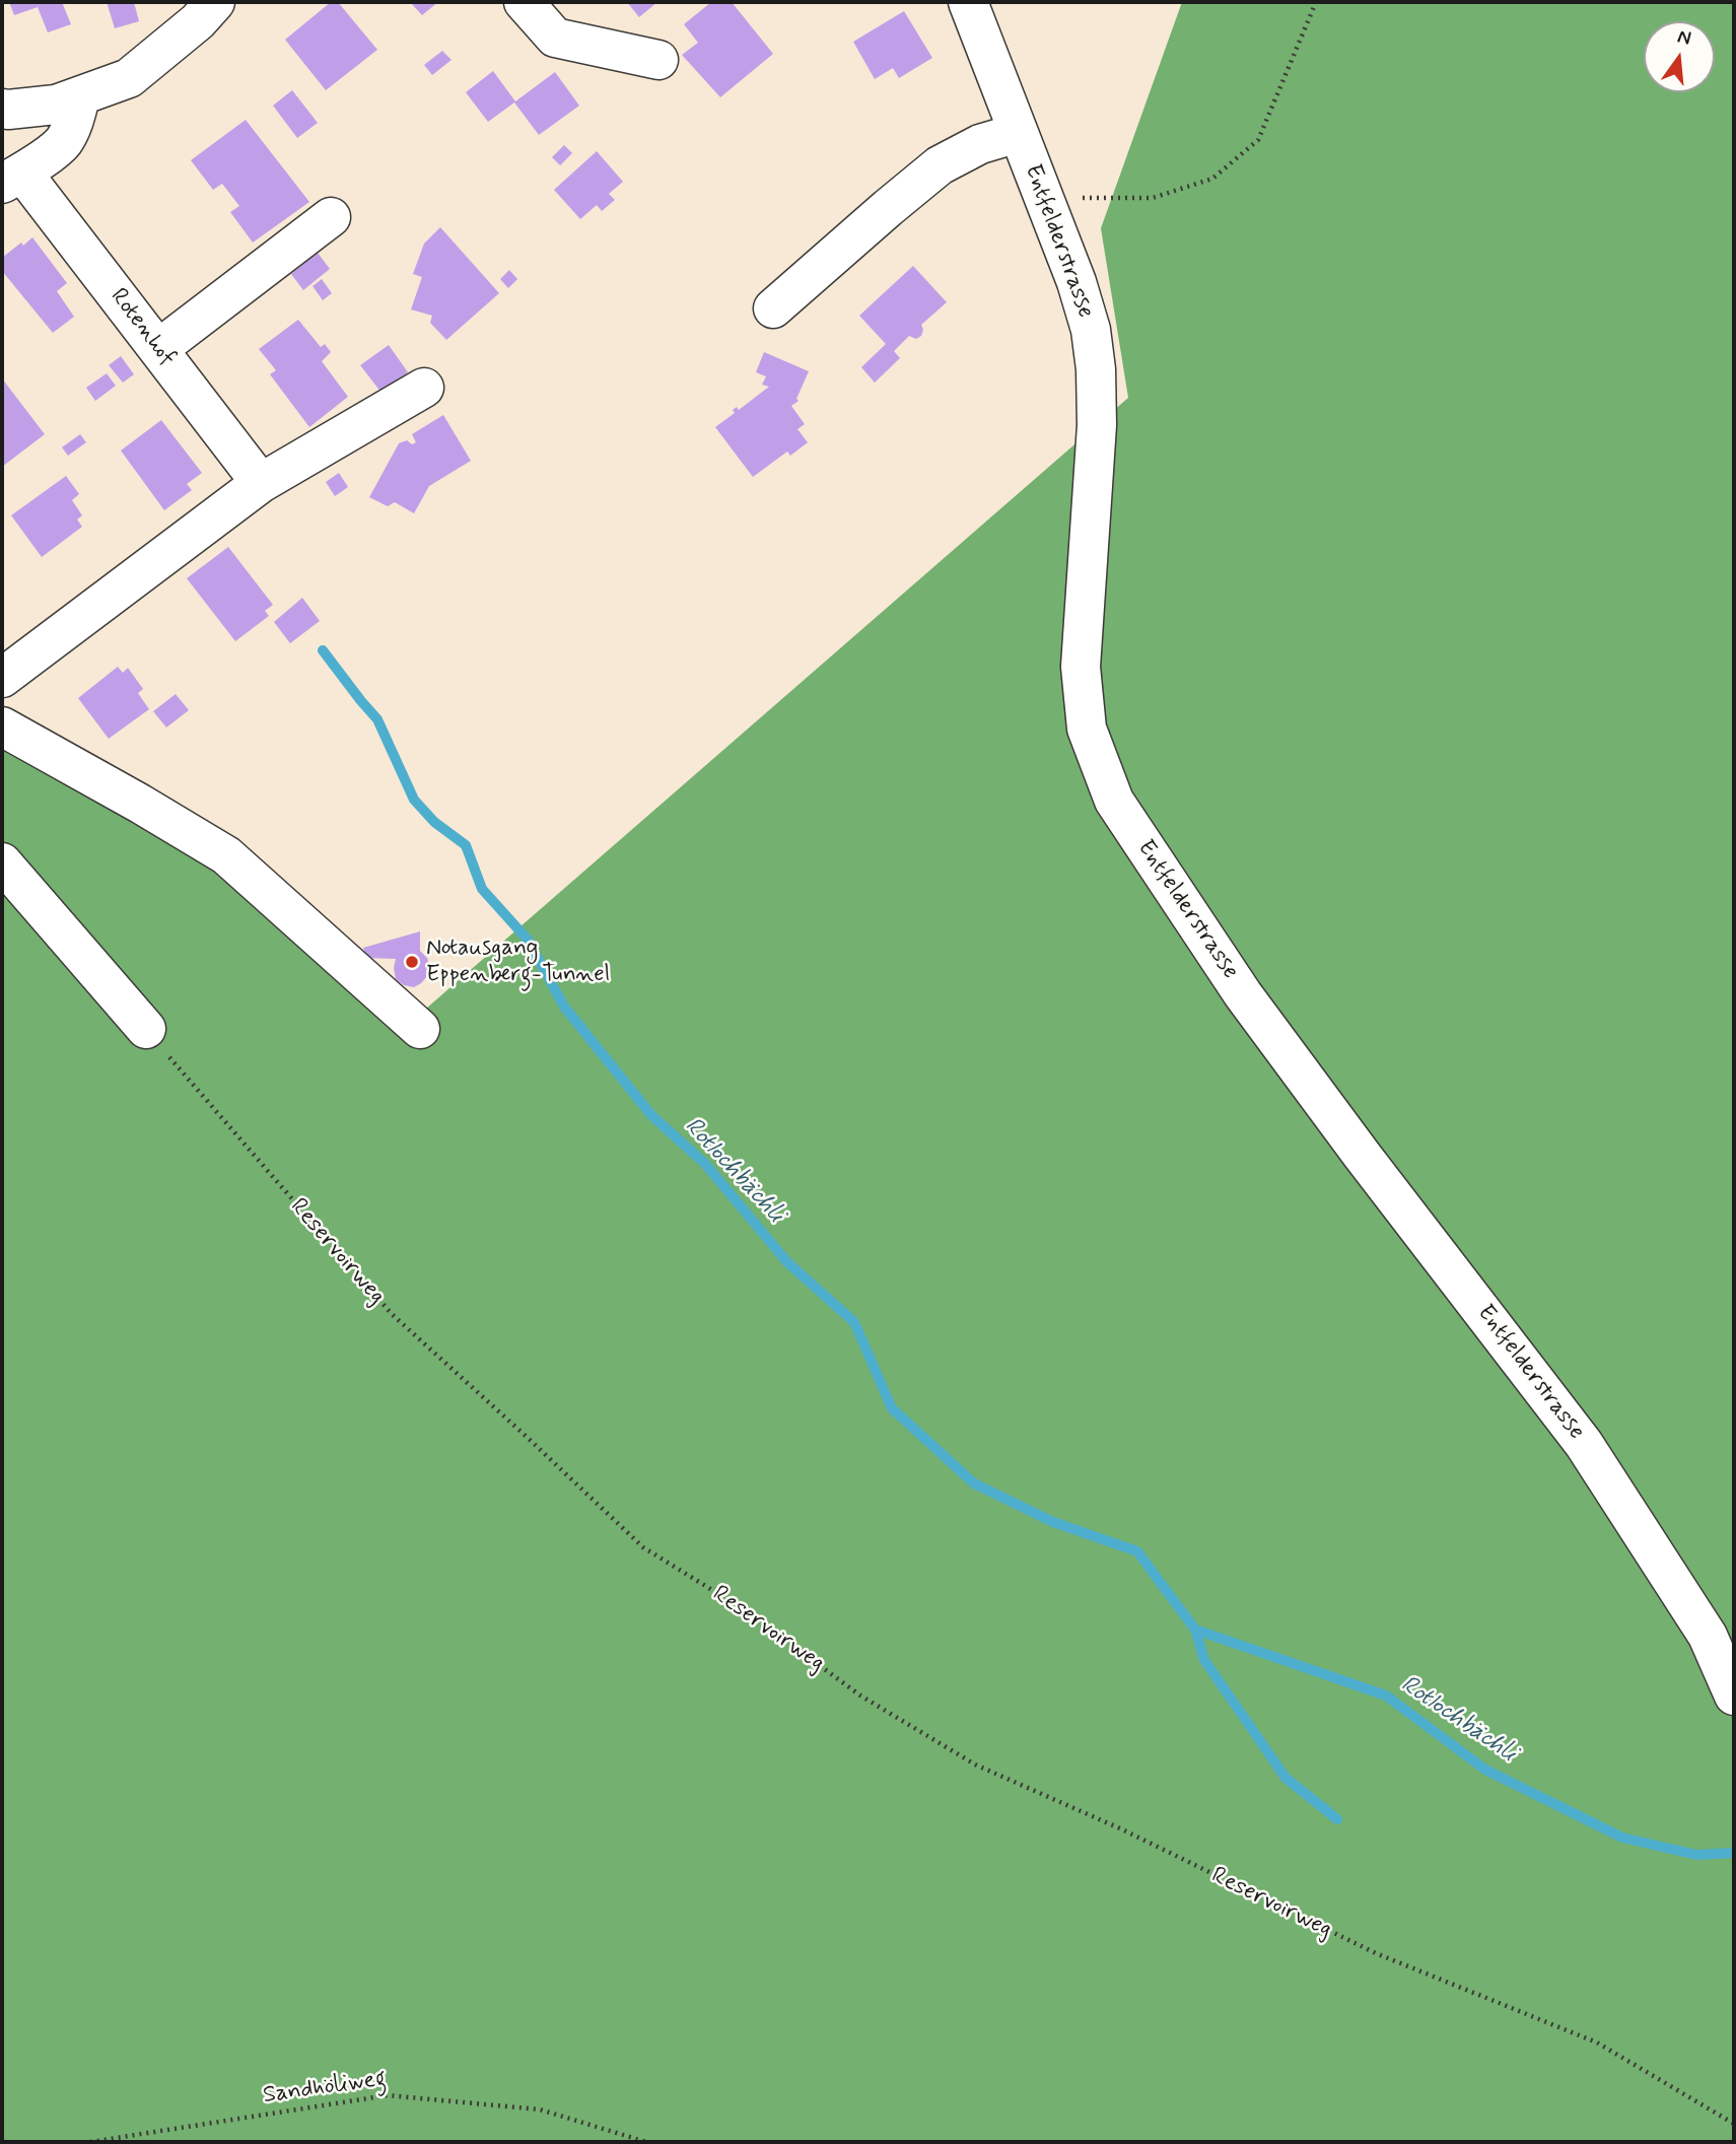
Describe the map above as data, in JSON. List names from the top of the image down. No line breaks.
{"streets":{"street":["Entfelderstrasse","Rotenhof"],"path":["Reservoirweg","Sandhöliweg"]},"water":["Rotlochbächli"],"places":["Notausgang Eppenberg-Tunnel"],"north":"top"}
